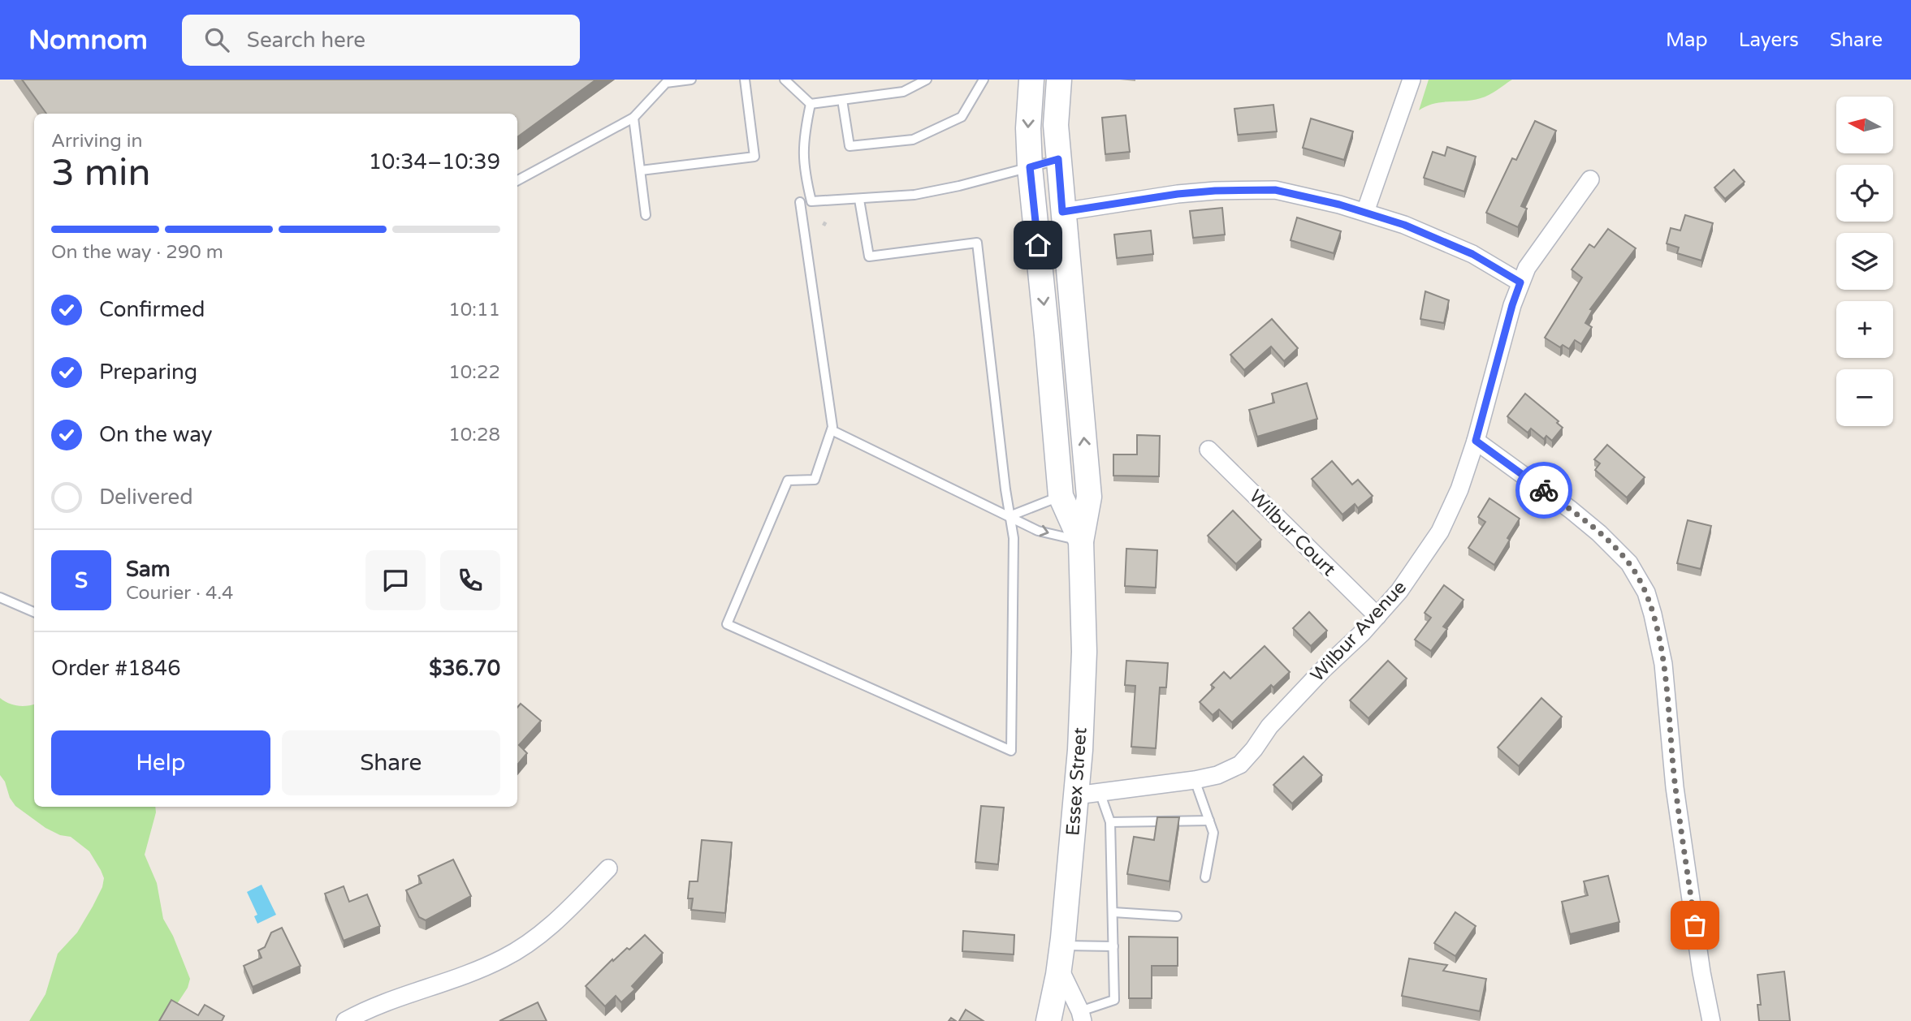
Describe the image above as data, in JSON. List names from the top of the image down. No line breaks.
{"streets":{"main road":["Essex Street"],"street":["Wilbur Court","Wilbur Avenue"]},"crossings":[["Wilbur Court","Wilbur Avenue"],["Wilbur Avenue","Essex Street"]],"north":"left","page":{"header":"Nomnom","search":"Search here","nav":["Map","Layers","Share"],"map_buttons":["+","−"],"heading":["3 min","Arriving in","10:34–10:39"],"panel":["Sam","Courier · 4.4","Order #1846","$36.70"],"bar":"On the way · 290 m","list":[["Confirmed","10:11"],["Preparing","10:22"],["On the way","10:28"],"Delivered"],"round":"S","buttons":["Help","Share"]}}
